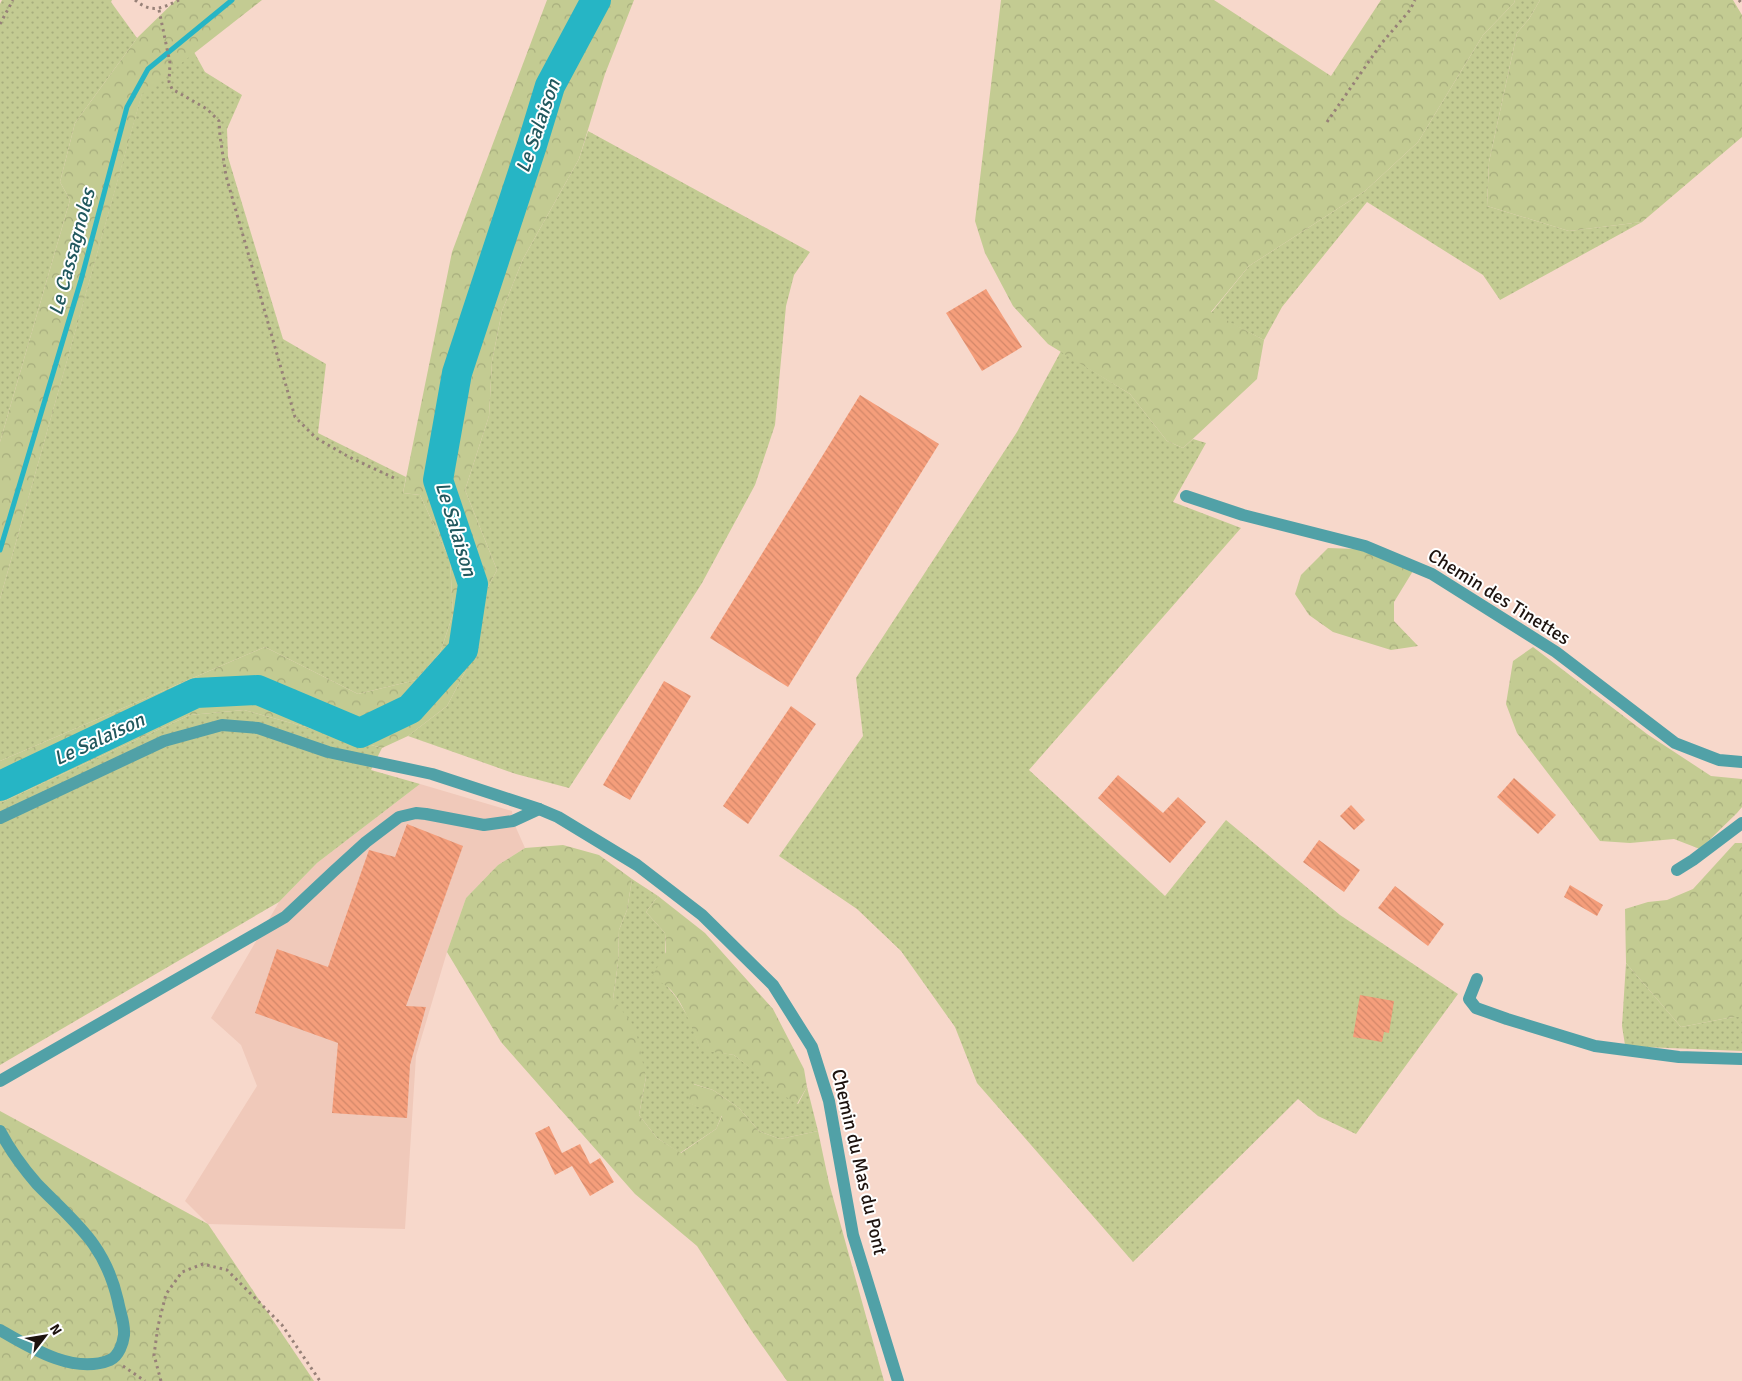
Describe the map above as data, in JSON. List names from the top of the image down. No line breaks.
{"streets":{"street":["Chemin des Tinettes","Chemin du Mas du Pont"]},"water":["Le Salaison","Le Cassagnoles"],"north":"top right"}
